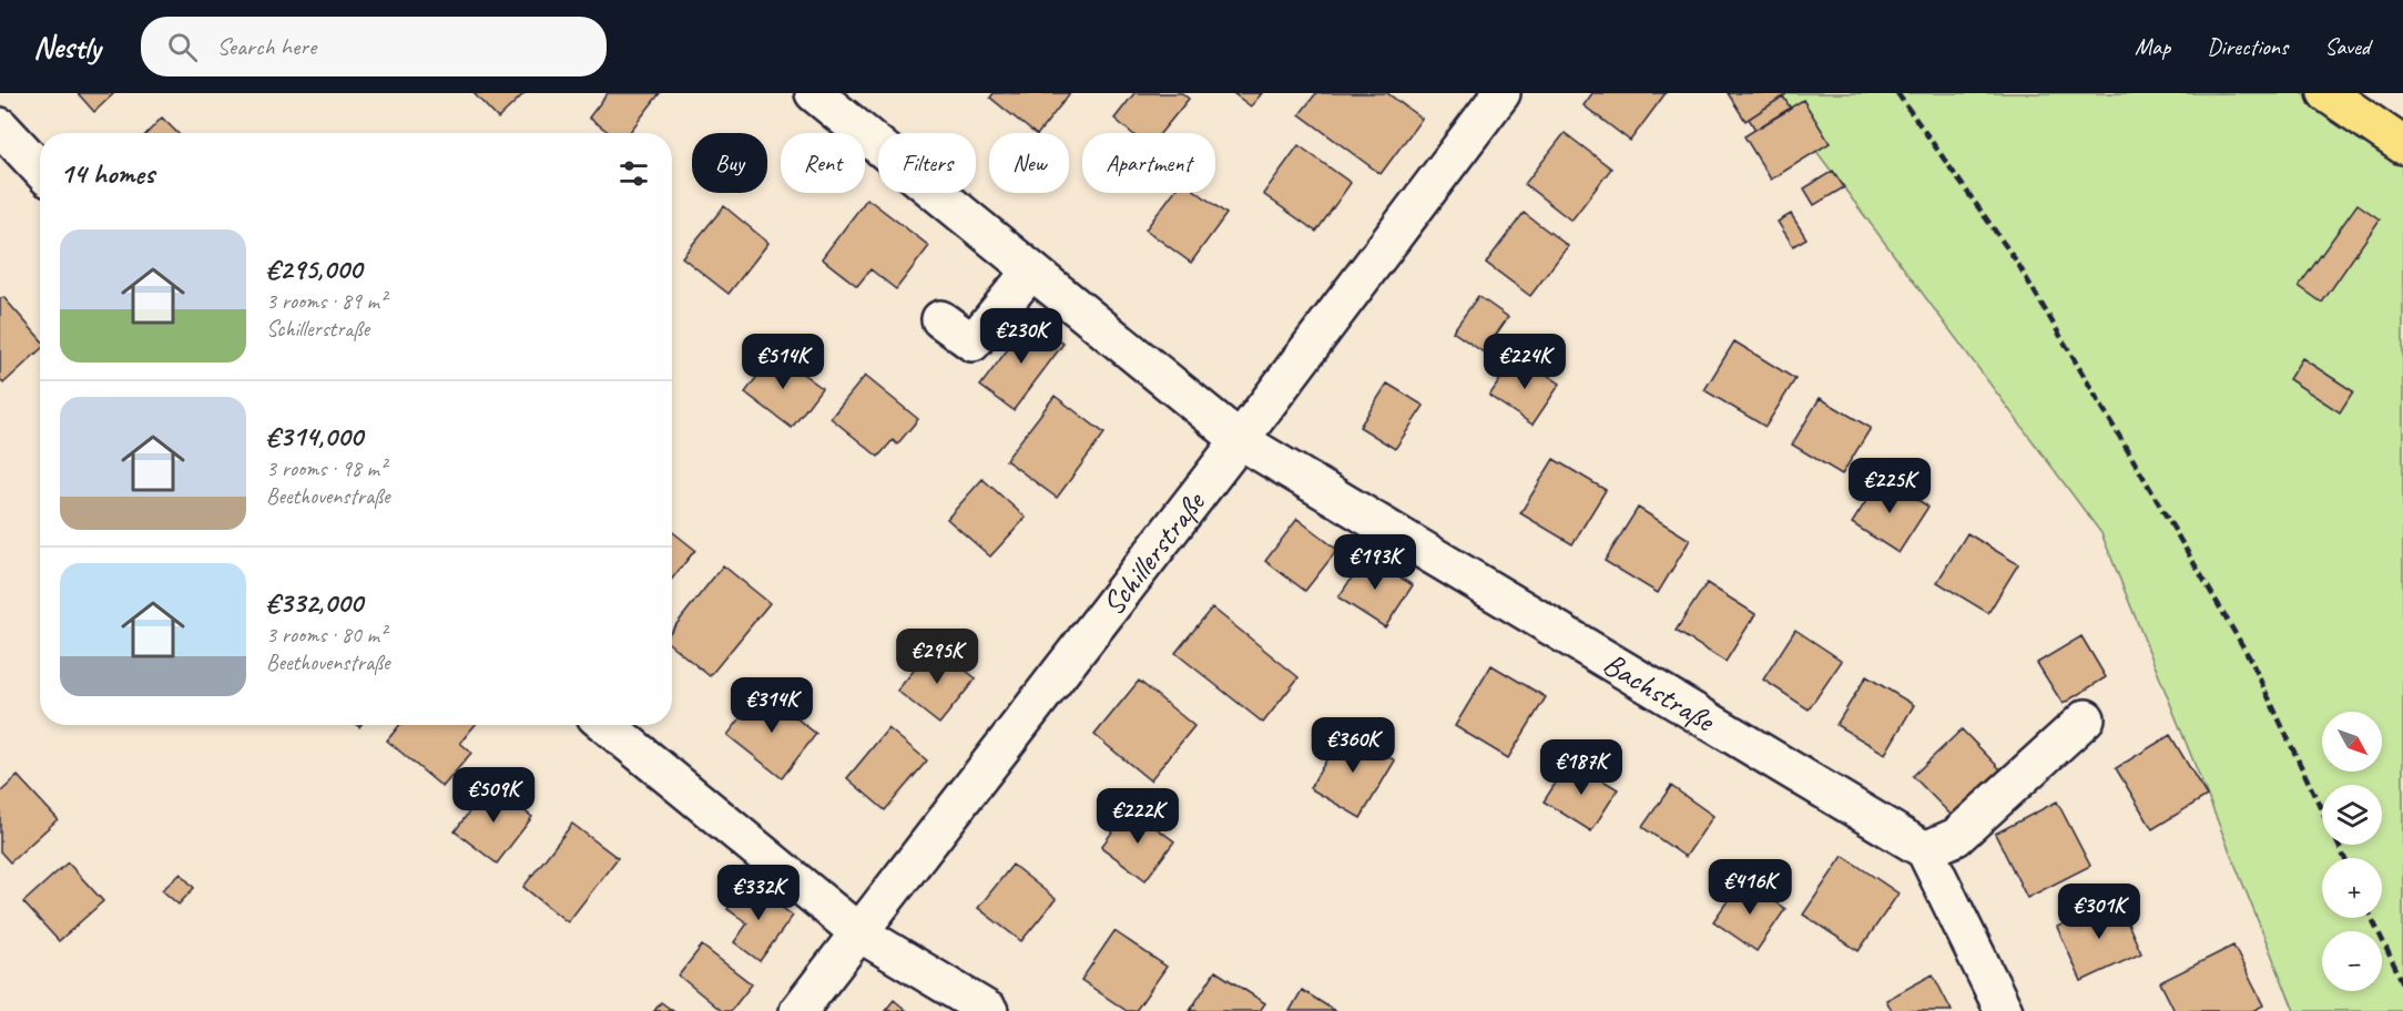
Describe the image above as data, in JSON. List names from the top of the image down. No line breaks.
{"streets":{"street":["Schillerstraße","Bachstraße"]},"crossings":[["Schillerstraße","Bachstraße"]],"north":"bottom right","page":{"header":"Nestly","search":"Search here","nav":["Map","Directions","Saved"],"chip":["Buy","Rent","Filters","New","Apartment"],"heading":"14 homes","list":[{"name":"€295,000","note":"3 rooms · 89 m² · Schillerstraße"},{"name":"€314,000","note":"3 rooms · 98 m² · Beethovenstraße"},{"name":"€332,000","note":"3 rooms · 80 m² · Beethovenstraße"}],"price":["€230K","€514K","€224K","€225K","€193K","€295K","€314K","€360K","€187K","€509K","€222K","€416K","€332K","€301K"],"map_buttons":["+","−"]}}
